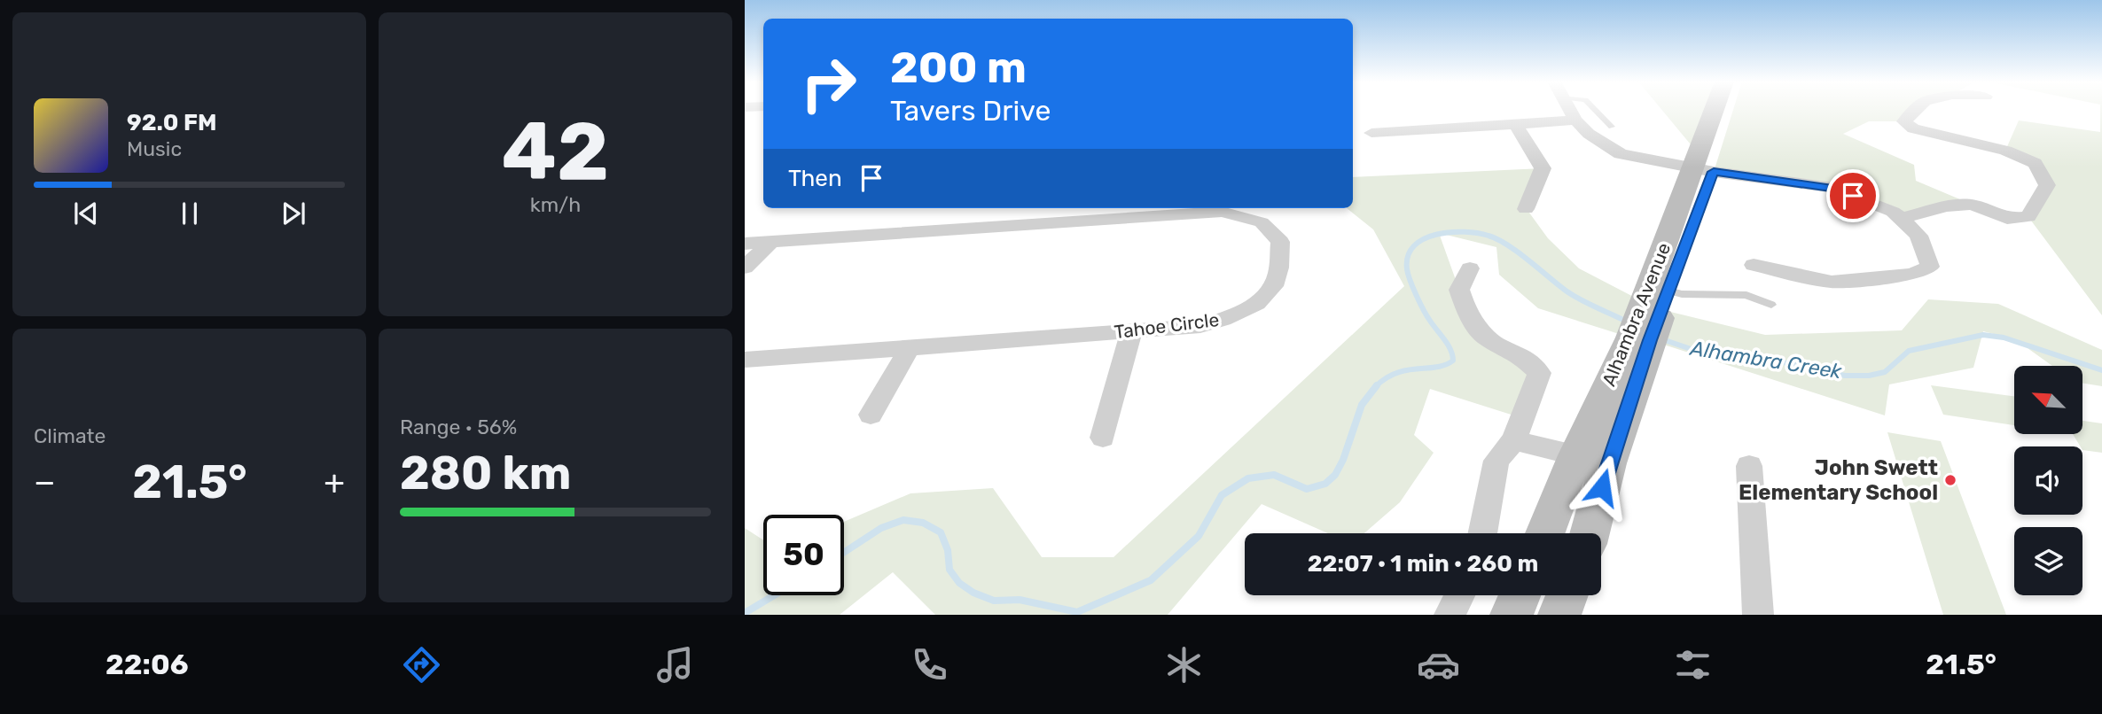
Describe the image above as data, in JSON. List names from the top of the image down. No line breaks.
{"streets":{"main road":["Alhambra Avenue"],"street":["Tahoe Circle"]},"water":["Alhambra Creek"],"places":["John Swett Elementary School"],"north":"top left","page":{"tile":[["42","km/h"],"Climate",["Range · 56%","280 km"]],"turn":["200 m","Tavers Drive"],"song":["92.0 FM","Music"],"then":"Then","heat":["−","21.5°","+"],"limit":"50","trip":"22:07 · 1 min · 260 m","tabs":["22:06","21.5°"]}}
